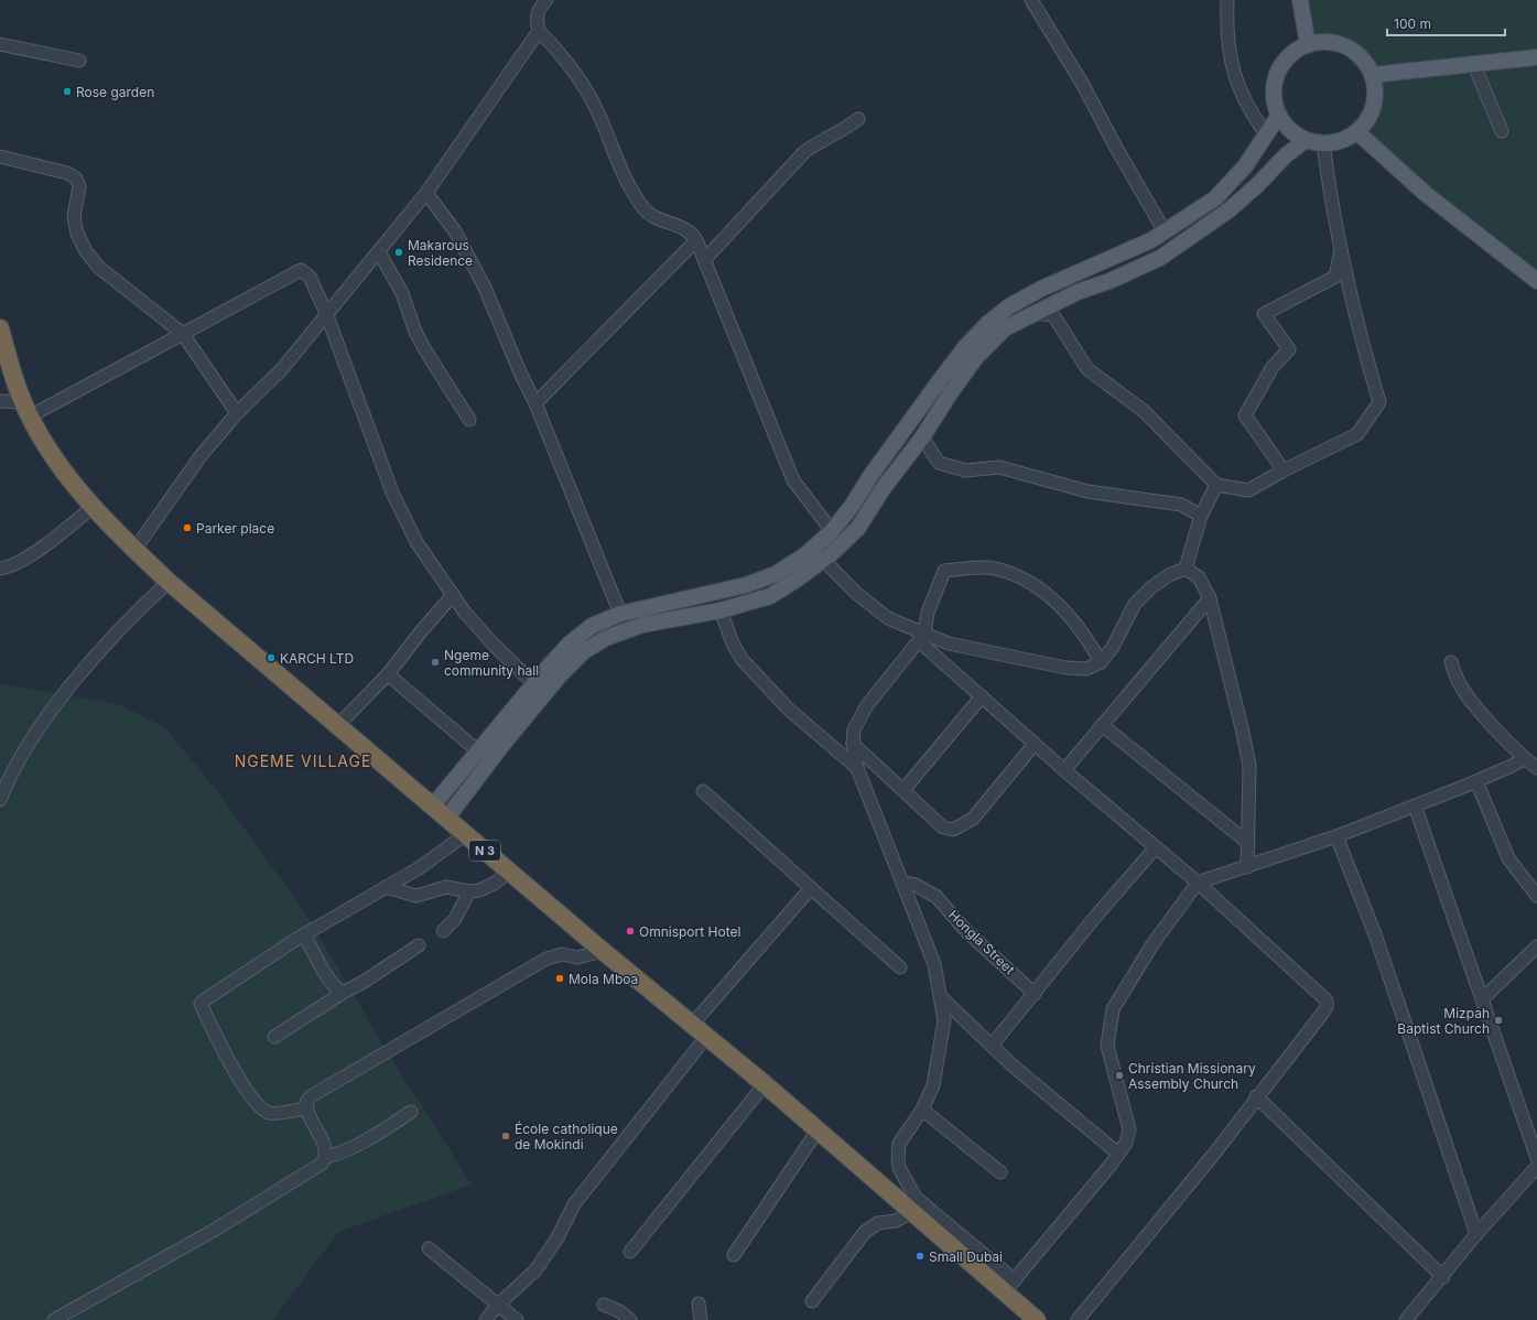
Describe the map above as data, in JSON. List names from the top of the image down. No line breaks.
{"streets":{"highway":["N 3"],"street":["Hongla Street"]},"districts":["NGEME VILLAGE"],"places":["Rose garden","Makarous Residence","Parker place","KARCH LTD","Ngeme community hall","Omnisport Hotel","Mola Mboa","Mizpah Baptist Church","Christian Missionary Assembly Church","École catholique de Mokindi","Small Dubai"],"scale_bar":"100 m"}
